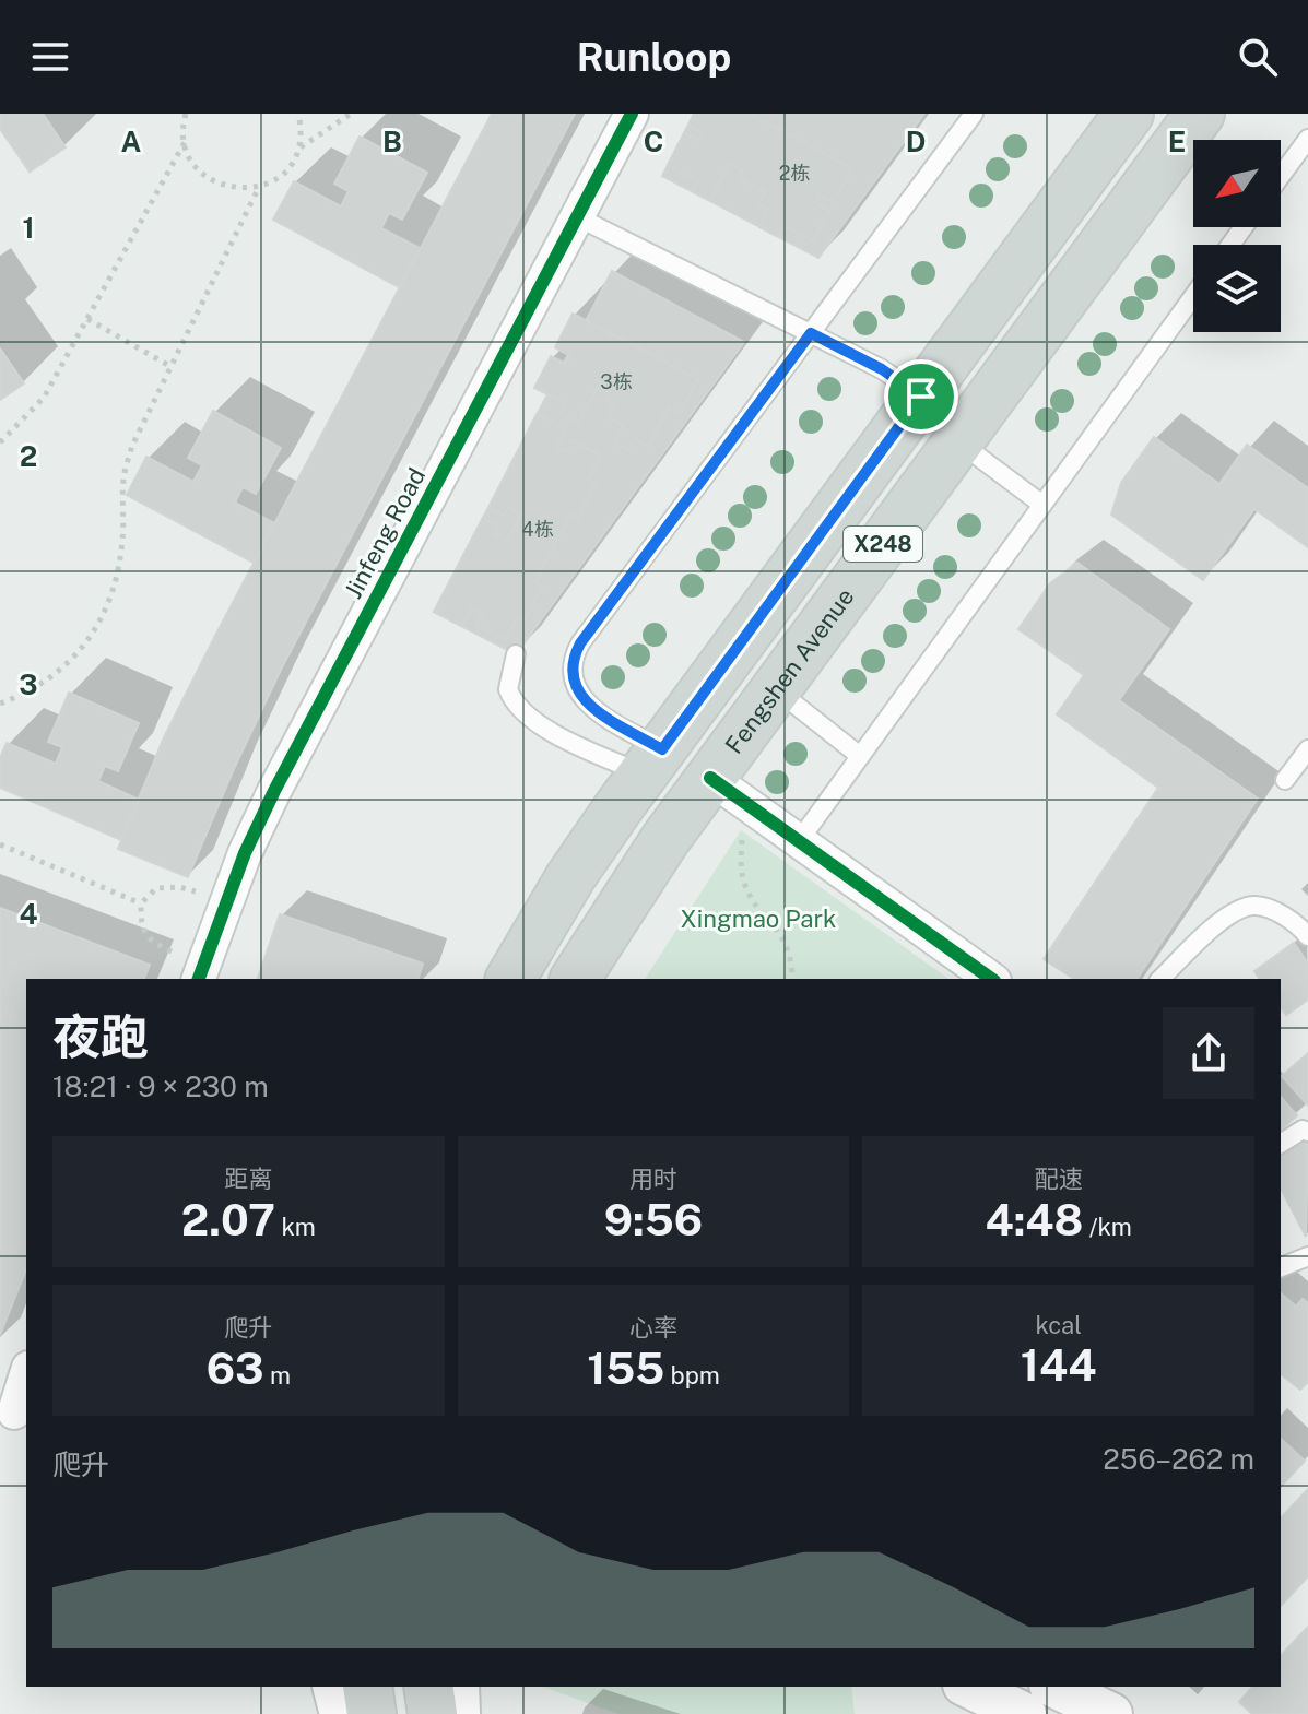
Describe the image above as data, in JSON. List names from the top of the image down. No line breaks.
{"streets":{"main road":["X248","Fengshen Avenue"],"street":["Jinfeng Road"]},"parks":["Xingmao Park"],"house_numbers":["2栋","3栋","4栋"],"north":"bottom left","page":{"header":"Runloop","heading":["夜跑","18:21 · 9 × 230 m"],"stats":[["距离","2.07 km"],["用时","9:56"],["配速","4:48 /km"],["爬升","63 m"],["心率","155 bpm"],["kcal","144"]],"chart":["爬升","256–262 m"]},"grid":{"columns":["A","B","C","D","E"],"rows":["1","2","3","4"]}}
